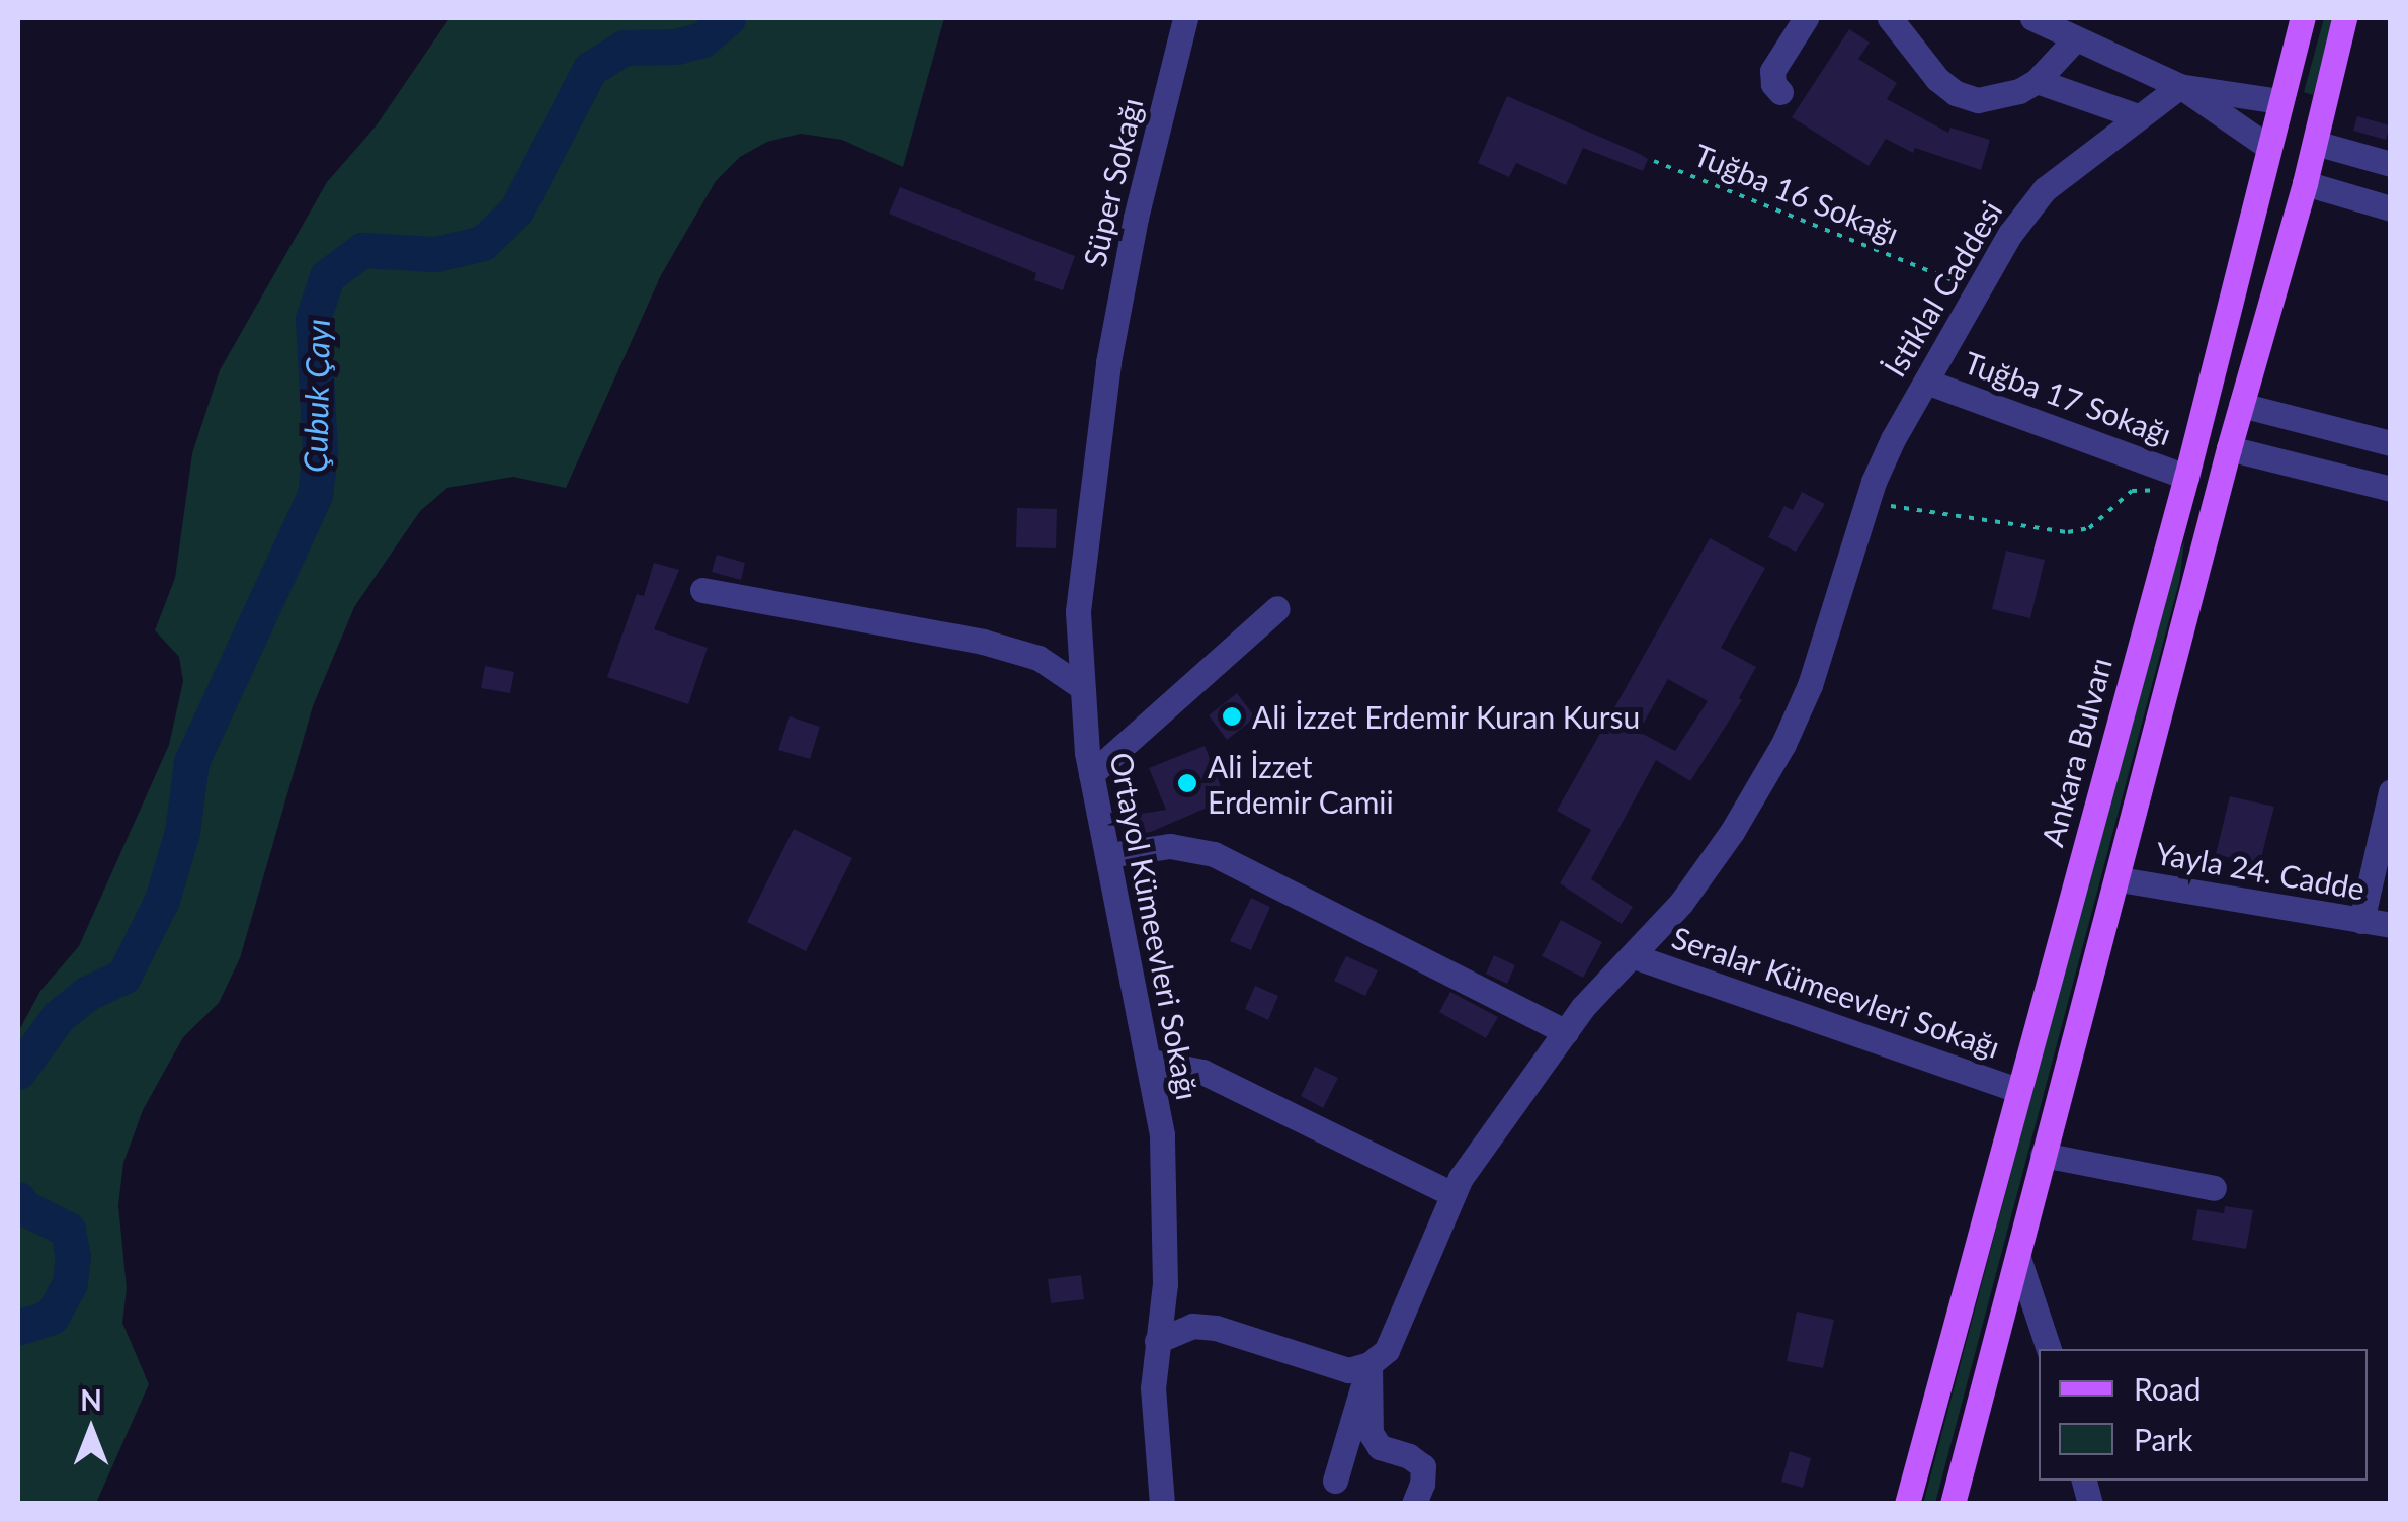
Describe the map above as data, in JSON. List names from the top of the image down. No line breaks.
{"streets":{"main road":["Ankara Bulvarı"],"street":["Süper Sokağı","İstiklal Caddesi","Tuğba 17 Sokağı","Yayla 24. Cadde","Ortayol Kümeevleri Sokağı","Seralar Kümeevleri Sokağı"],"path":["Tuğba 16 Sokağı"]},"crossings":[["Süper Sokağı","Ortayol Kümeevleri Sokağı"],["Tuğba 16 Sokağı","İstiklal Caddesi"],["İstiklal Caddesi","Tuğba 17 Sokağı"],["İstiklal Caddesi","Seralar Kümeevleri Sokağı"],["Tuğba 17 Sokağı","Ankara Bulvarı"],["Ankara Bulvarı","Seralar Kümeevleri Sokağı"]],"water":["Çubuk Çayı"],"places":["Ali İzzet Erdemir Kuran Kursu","Ali İzzet Erdemir Camii"],"legend":["Road","Park"],"north":"top"}
